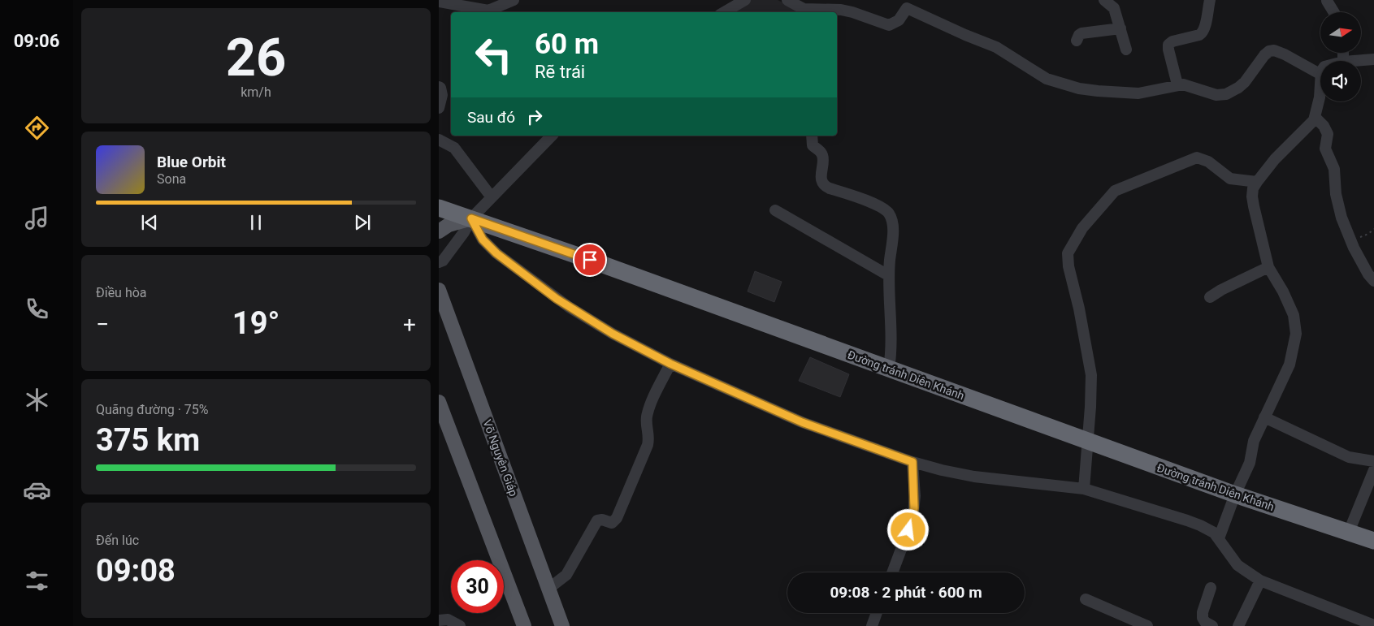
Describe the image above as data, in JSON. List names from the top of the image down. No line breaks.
{"streets":{"highway":["Đường tránh Diên Khánh"],"main road":["Võ Nguyên Giáp"]},"north":"right","page":{"tabs":"09:06","tile":[["26","km/h"],"Điều hòa",["Quãng đường · 75%","375 km"],["Đến lúc","09:08"]],"turn":["60 m","Rẽ trái"],"then":"Sau đó","song":["Blue Orbit","Sona"],"heat":["−","19°","+"],"limit":"30","trip":"09:08 · 2 phút · 600 m"}}
